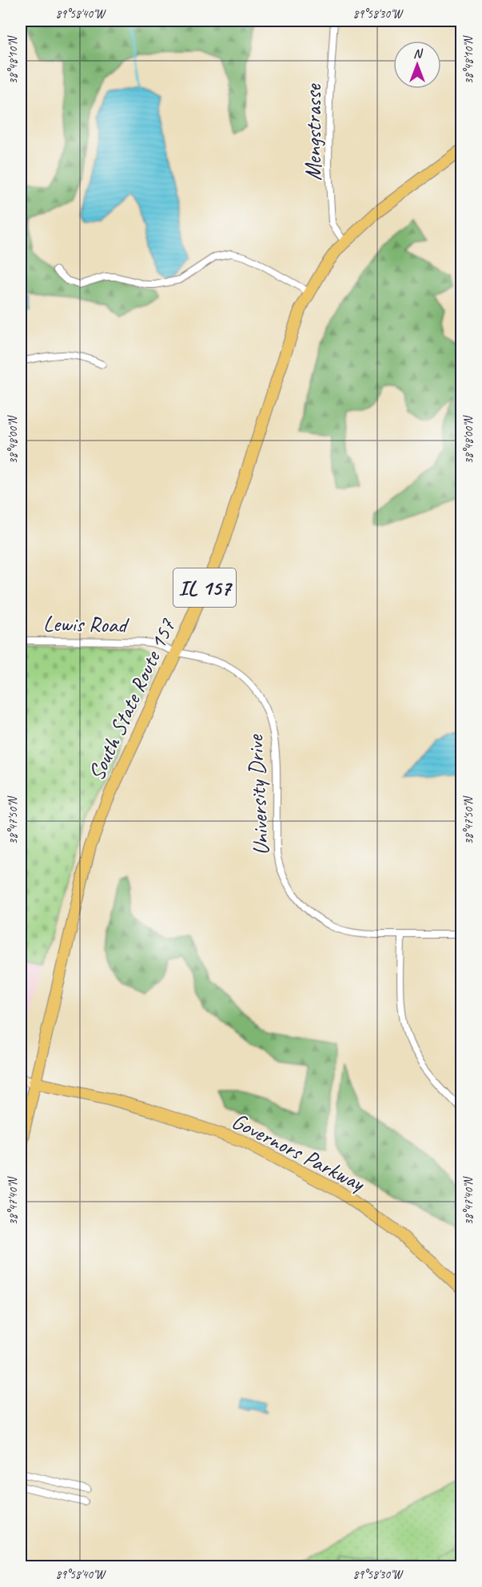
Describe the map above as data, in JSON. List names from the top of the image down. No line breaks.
{"streets":{"main road":["IL 157","South State Route 157","Governors Parkway"],"street":["Mengstrasse","Lewis Road","University Drive"]},"crossings":[["Mengstrasse","South State Route 157"],["Lewis Road","South State Route 157"],["Lewis Road","University Drive"],["South State Route 157","University Drive"],["South State Route 157","Governors Parkway"]],"north":"top","coordinates":["89°58'40\"W","89°58'30\"W","38°48'10\"N","38°48'00\"N","38°47'50\"N","38°47'40\"N"]}
